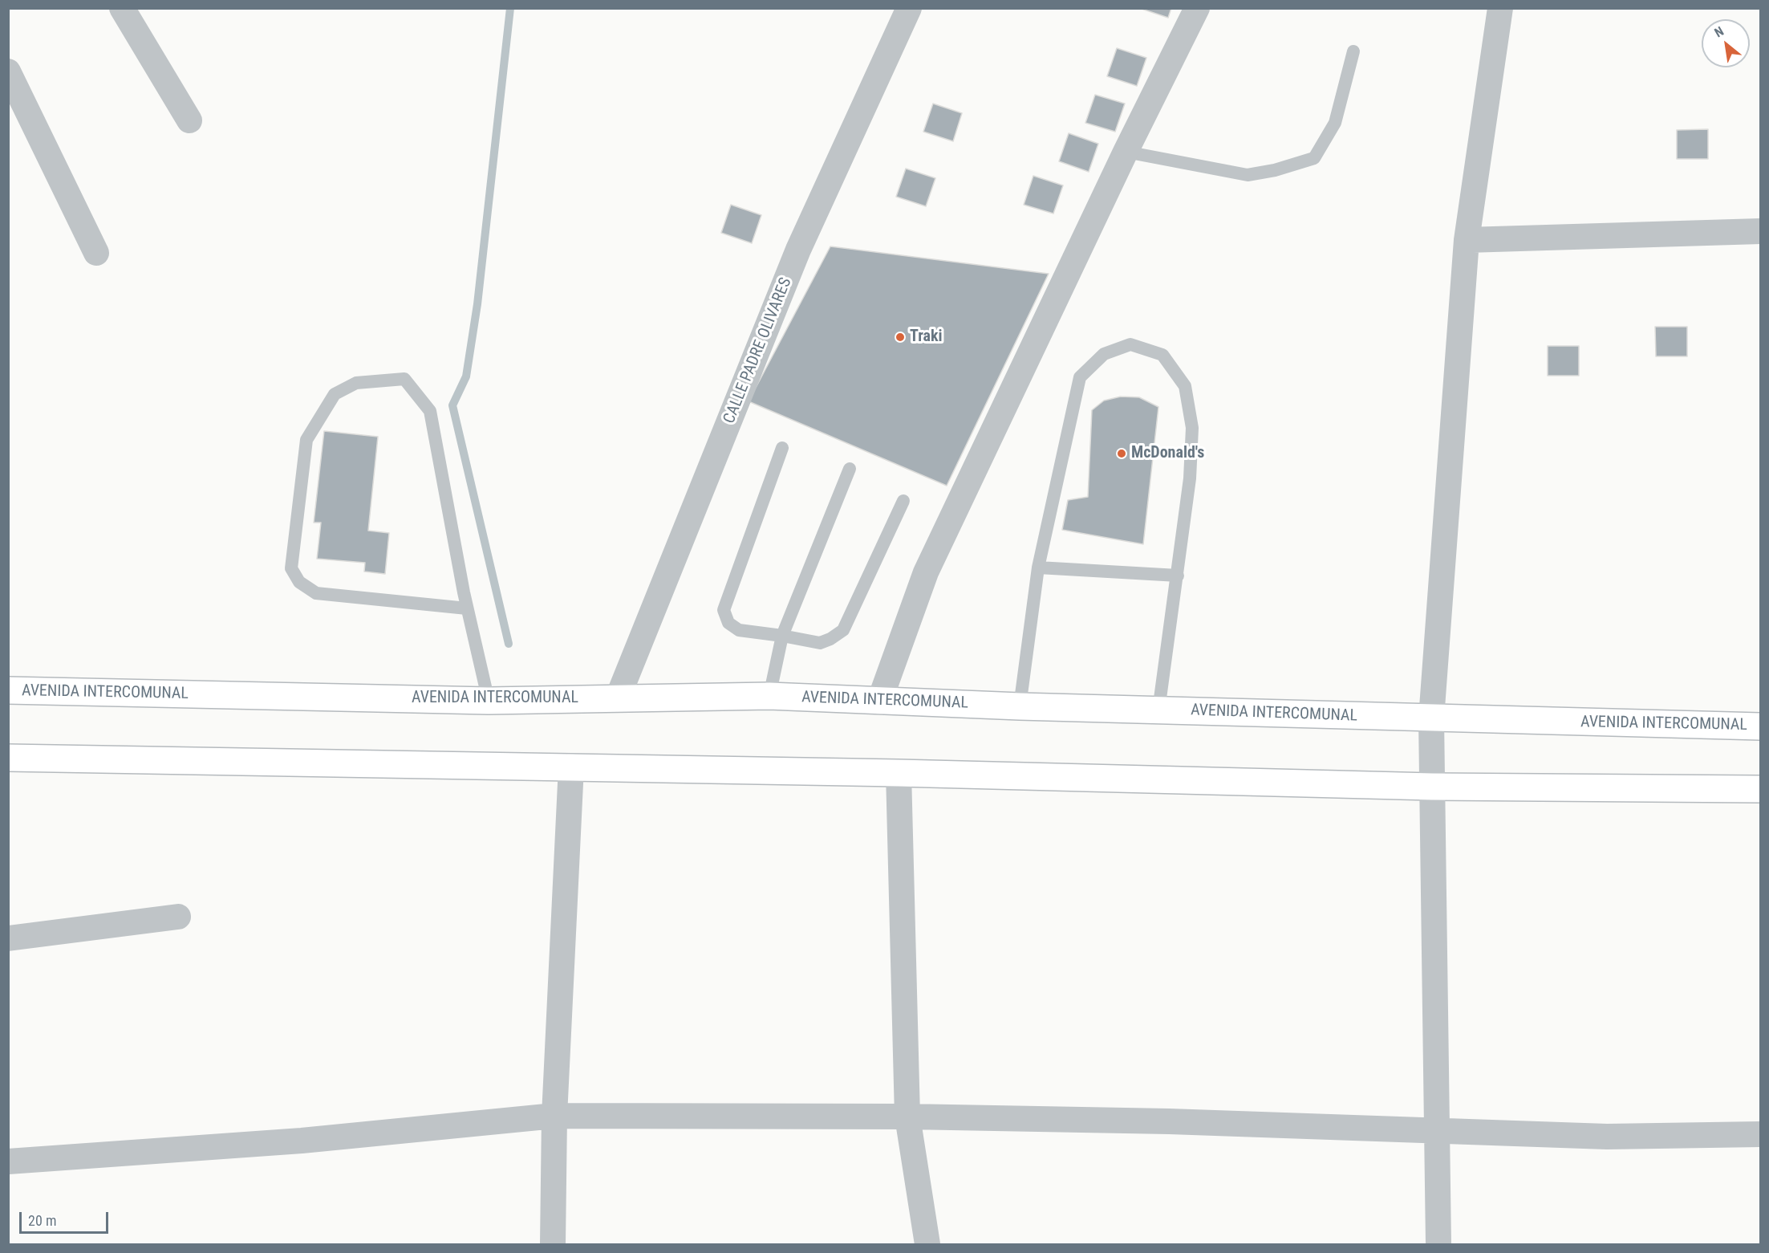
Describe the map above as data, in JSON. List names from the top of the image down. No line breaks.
{"streets":{"main road":["AVENIDA INTERCOMUNAL"],"street":["CALLE PADRE OLIVARES"]},"crossings":[["CALLE PADRE OLIVARES","AVENIDA INTERCOMUNAL"]],"places":["Traki","McDonald's"],"scale_bar":"20 m","north":"top left"}
